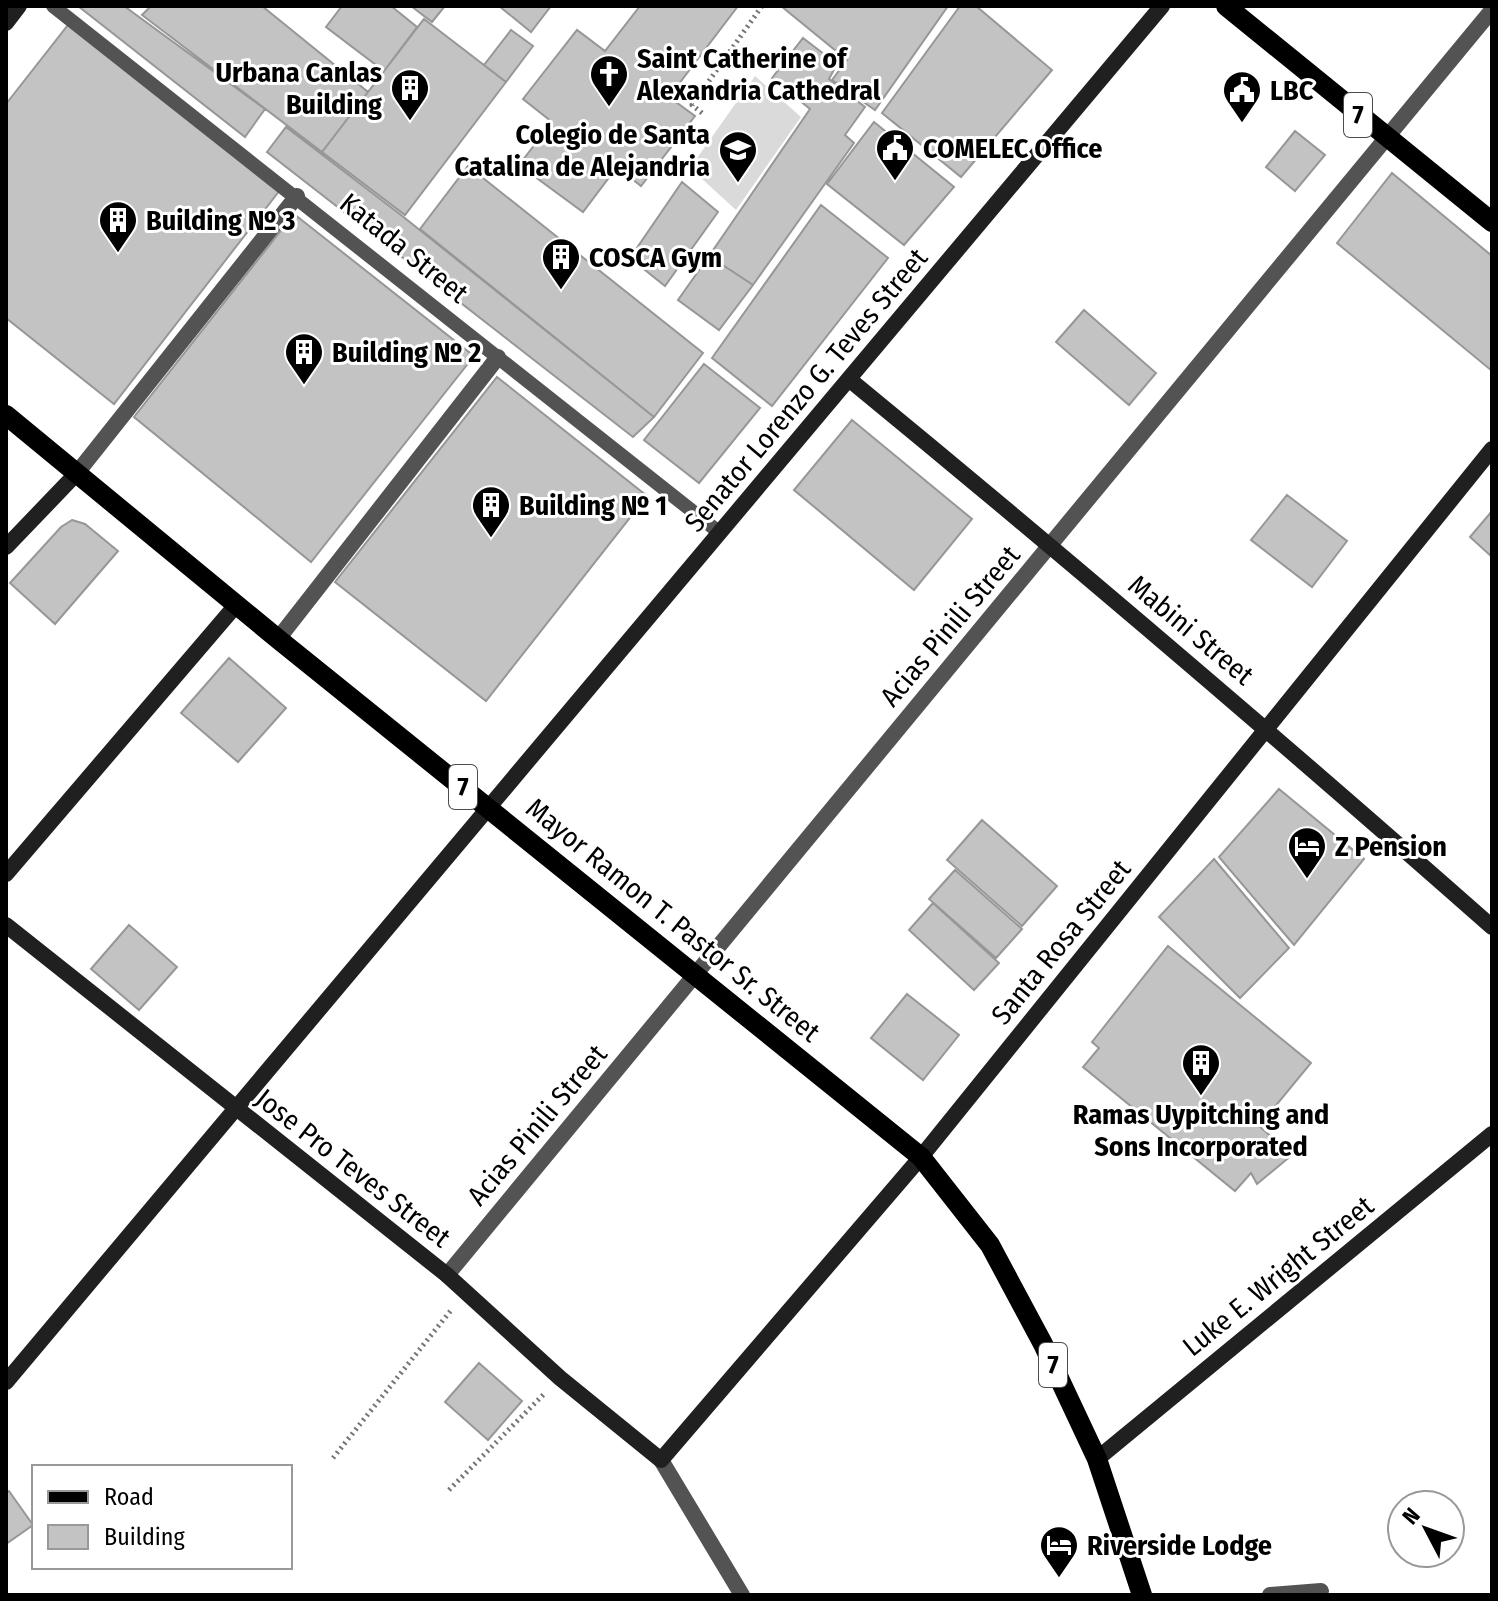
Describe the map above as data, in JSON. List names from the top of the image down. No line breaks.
{"streets":{"main road":["7","Mayor Ramon T. Pastor Sr. Street"],"street":["Senator Lorenzo G. Teves Street","Acias Pinili Street","Mabini Street","Santa Rosa Street","Jose Pro Teves Street","Luke E. Wright Street"],"lane":["Katada Street"]},"crossings":[["7","Acias Pinili Street"],["Katada Street","Senator Lorenzo G. Teves Street"],["Senator Lorenzo G. Teves Street","Mabini Street"],["Senator Lorenzo G. Teves Street","Mayor Ramon T. Pastor Sr. Street"],["Senator Lorenzo G. Teves Street","Jose Pro Teves Street"],["Acias Pinili Street","Mabini Street"],["Acias Pinili Street","Mayor Ramon T. Pastor Sr. Street"],["Acias Pinili Street","Jose Pro Teves Street"],["Mabini Street","Santa Rosa Street"],["Mayor Ramon T. Pastor Sr. Street","Santa Rosa Street"],["Mayor Ramon T. Pastor Sr. Street","Luke E. Wright Street"],["Santa Rosa Street","Jose Pro Teves Street"]],"places":{"church":["Saint Catherine of Alexandria Cathedral"],"building":["Urbana Canlas Building","Building № 3","COSCA Gym","Building № 2","Building № 1","Ramas Uypitching and Sons Incorporated"],"public building":["LBC","COMELEC Office"],"school or university":["Colegio de Santa Catalina de Alejandria"],"hotel":["Z Pension","Riverside Lodge"]},"legend":["Road","Building"],"north":"top left"}
